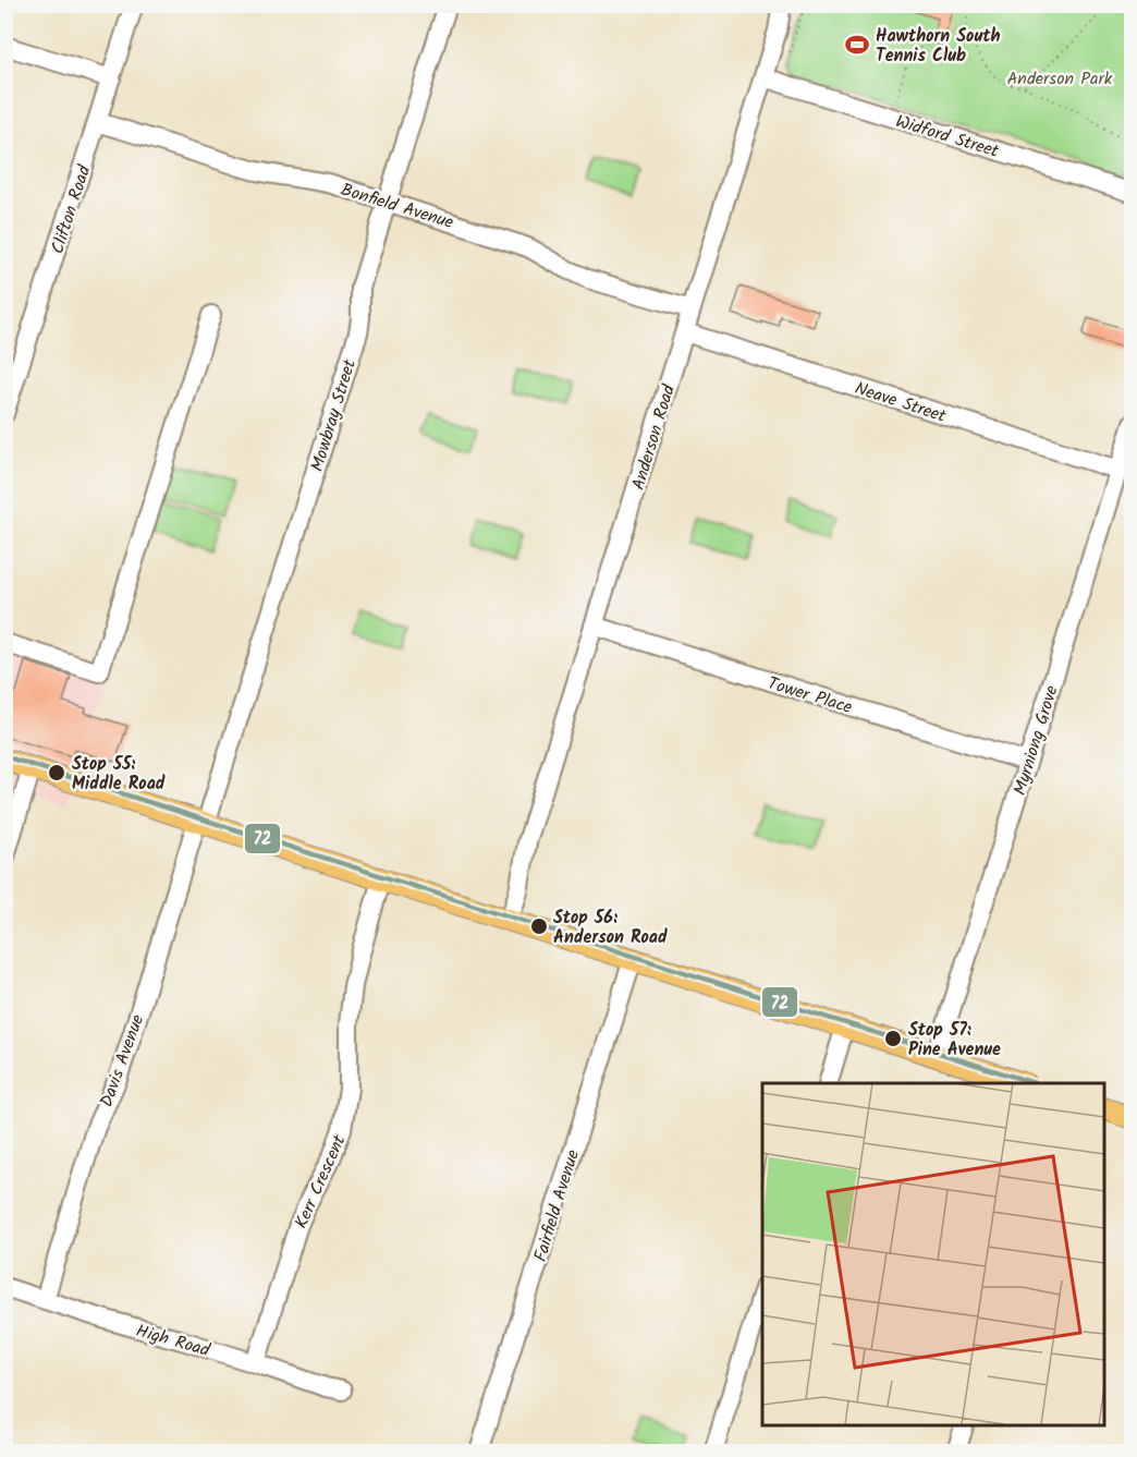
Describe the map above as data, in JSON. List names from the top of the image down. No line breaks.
{"streets":{"street":["Widford Street","Bonfield Avenue","Clifton Road","Neave Street","Mowbray Street","Anderson Road","Tower Place","Myrniong Grove","Davis Avenue","Kerr Crescent","Fairfield Avenue","High Road"]},"crossings":[["Widford Street","Anderson Road"],["Bonfield Avenue","Clifton Road"],["Bonfield Avenue","Mowbray Street"],["Bonfield Avenue","Anderson Road"],["Neave Street","Anderson Road"],["Neave Street","Myrniong Grove"],["Mowbray Street","Davis Avenue"],["Anderson Road","Tower Place"],["Tower Place","Myrniong Grove"],["Davis Avenue","High Road"],["Kerr Crescent","High Road"]],"parks":["Anderson Park"],"places":{"sports":["Hawthorn South Tennis Club"],"other":["Stop 55: Middle Road","Stop 56: Anderson Road","Stop 57: Pine Avenue"]},"lines":["transit line 72"]}
